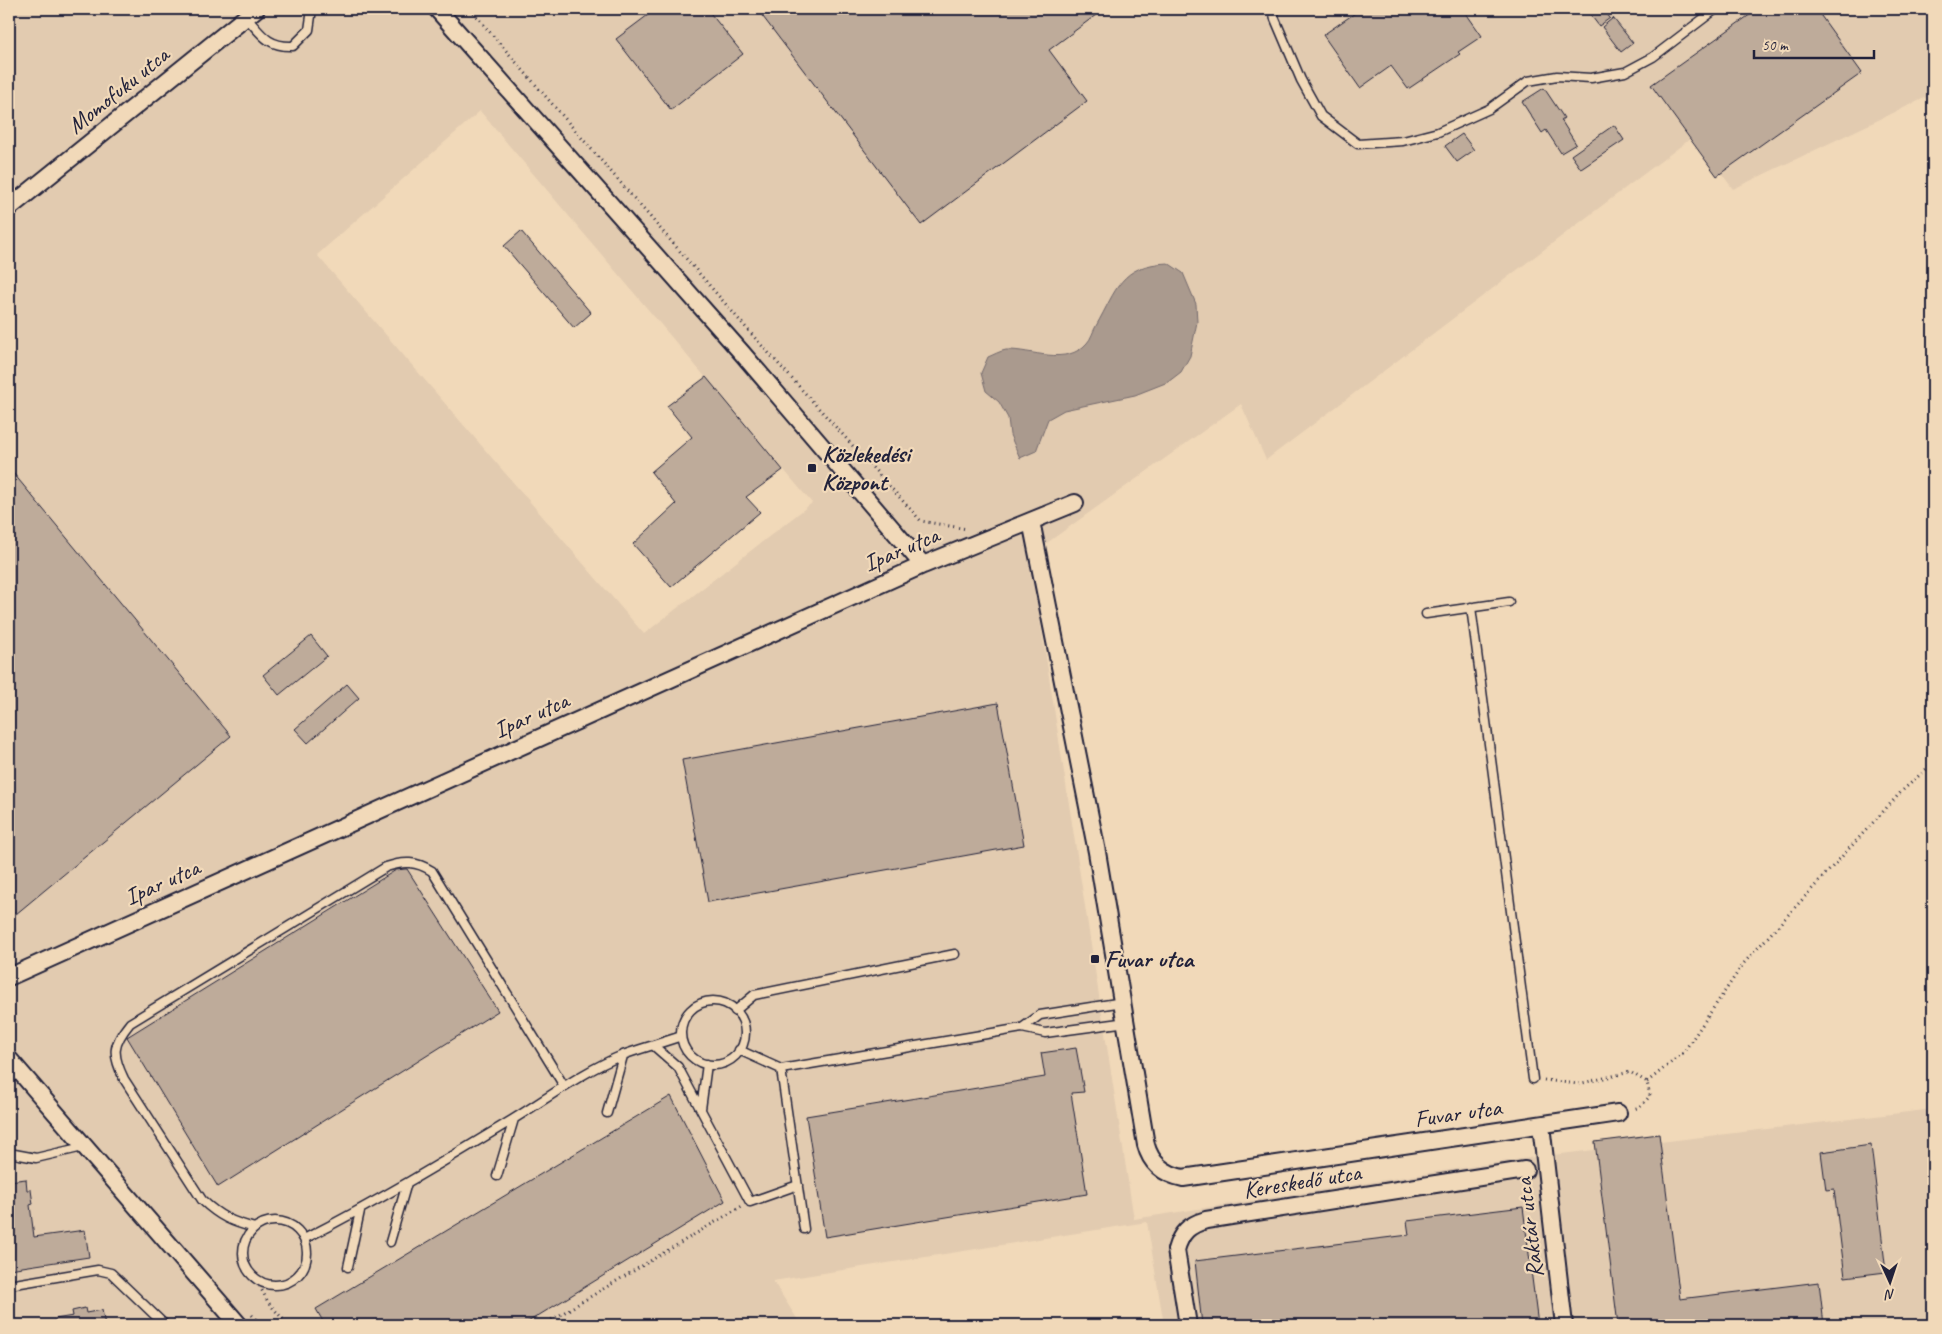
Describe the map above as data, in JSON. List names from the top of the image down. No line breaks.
{"streets":{"street":["Momofuku utca","Ipar utca","Fuvar utca","Kereskedő utca","Raktár utca"]},"crossings":[["Ipar utca","Fuvar utca"],["Fuvar utca","Raktár utca"]],"places":{"transit":["Közlekedési Központ","Fuvar utca"]},"scale_bar":"50 m","north":"bottom"}
